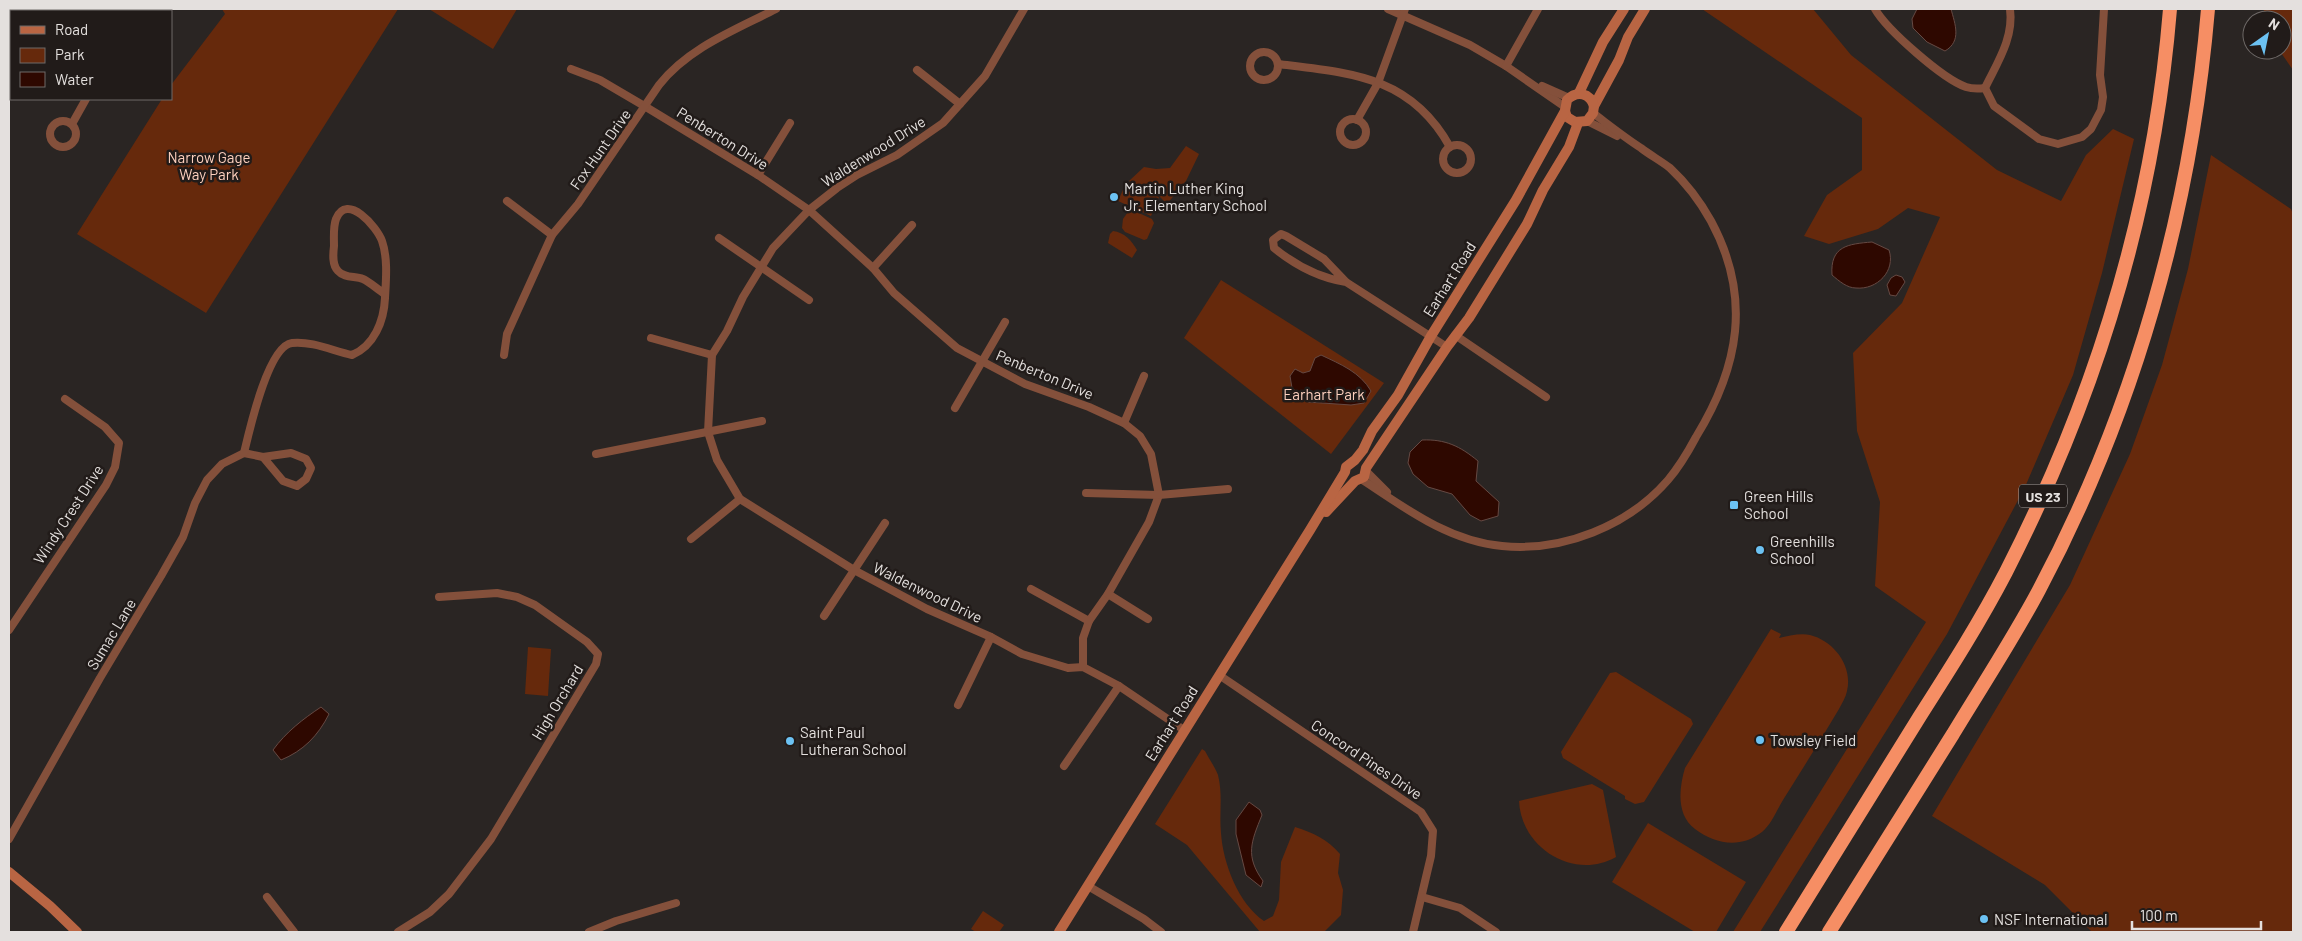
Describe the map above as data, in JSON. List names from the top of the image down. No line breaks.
{"streets":{"highway":["US 23"],"street":["Penberton Drive","Fox Hunt Drive","Waldenwood Drive","Earhart Road","Windy Crest Drive","Sumac Lane","High Orchard","Concord Pines Drive"]},"crossings":[["Penberton Drive","Fox Hunt Drive"],["Penberton Drive","Waldenwood Drive"],["Waldenwood Drive","Earhart Road"],["Earhart Road","Concord Pines Drive"]],"parks":["Narrow Gage Way Park","Earhart Park"],"places":{"other":["Martin Luther King Jr. Elementary School","Greenhills School","Towsley Field","Saint Paul Lutheran School","NSF International"],"transit":["Green Hills School"]},"legend":["Road","Park","Water"],"scale_bar":"100 m","north":"top right"}
